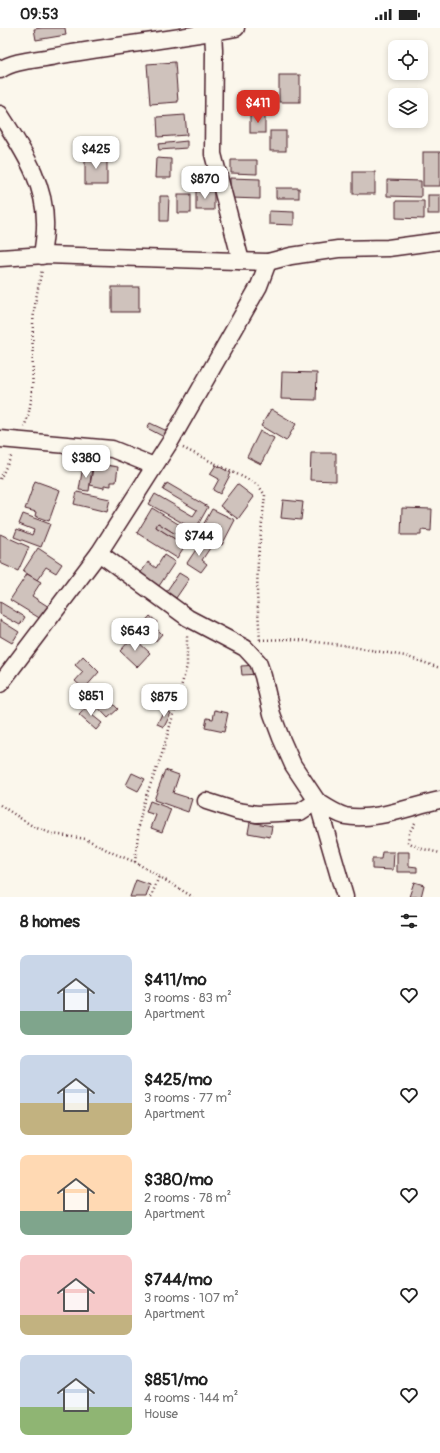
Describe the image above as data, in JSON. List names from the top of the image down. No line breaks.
{"page":{"status":"09:53","price":["$411","$425","$870","$380","$744","$643","$851","$875"],"heading":"8 homes","list":[{"name":"$411/mo","note":"3 rooms · 83 m² · Apartment"},{"name":"$425/mo","note":"3 rooms · 77 m² · Apartment"},{"name":"$380/mo","note":"2 rooms · 78 m² · Apartment"},{"name":"$744/mo","note":"3 rooms · 107 m² · Apartment"},{"name":"$851/mo","note":"4 rooms · 144 m² · House"}]}}
